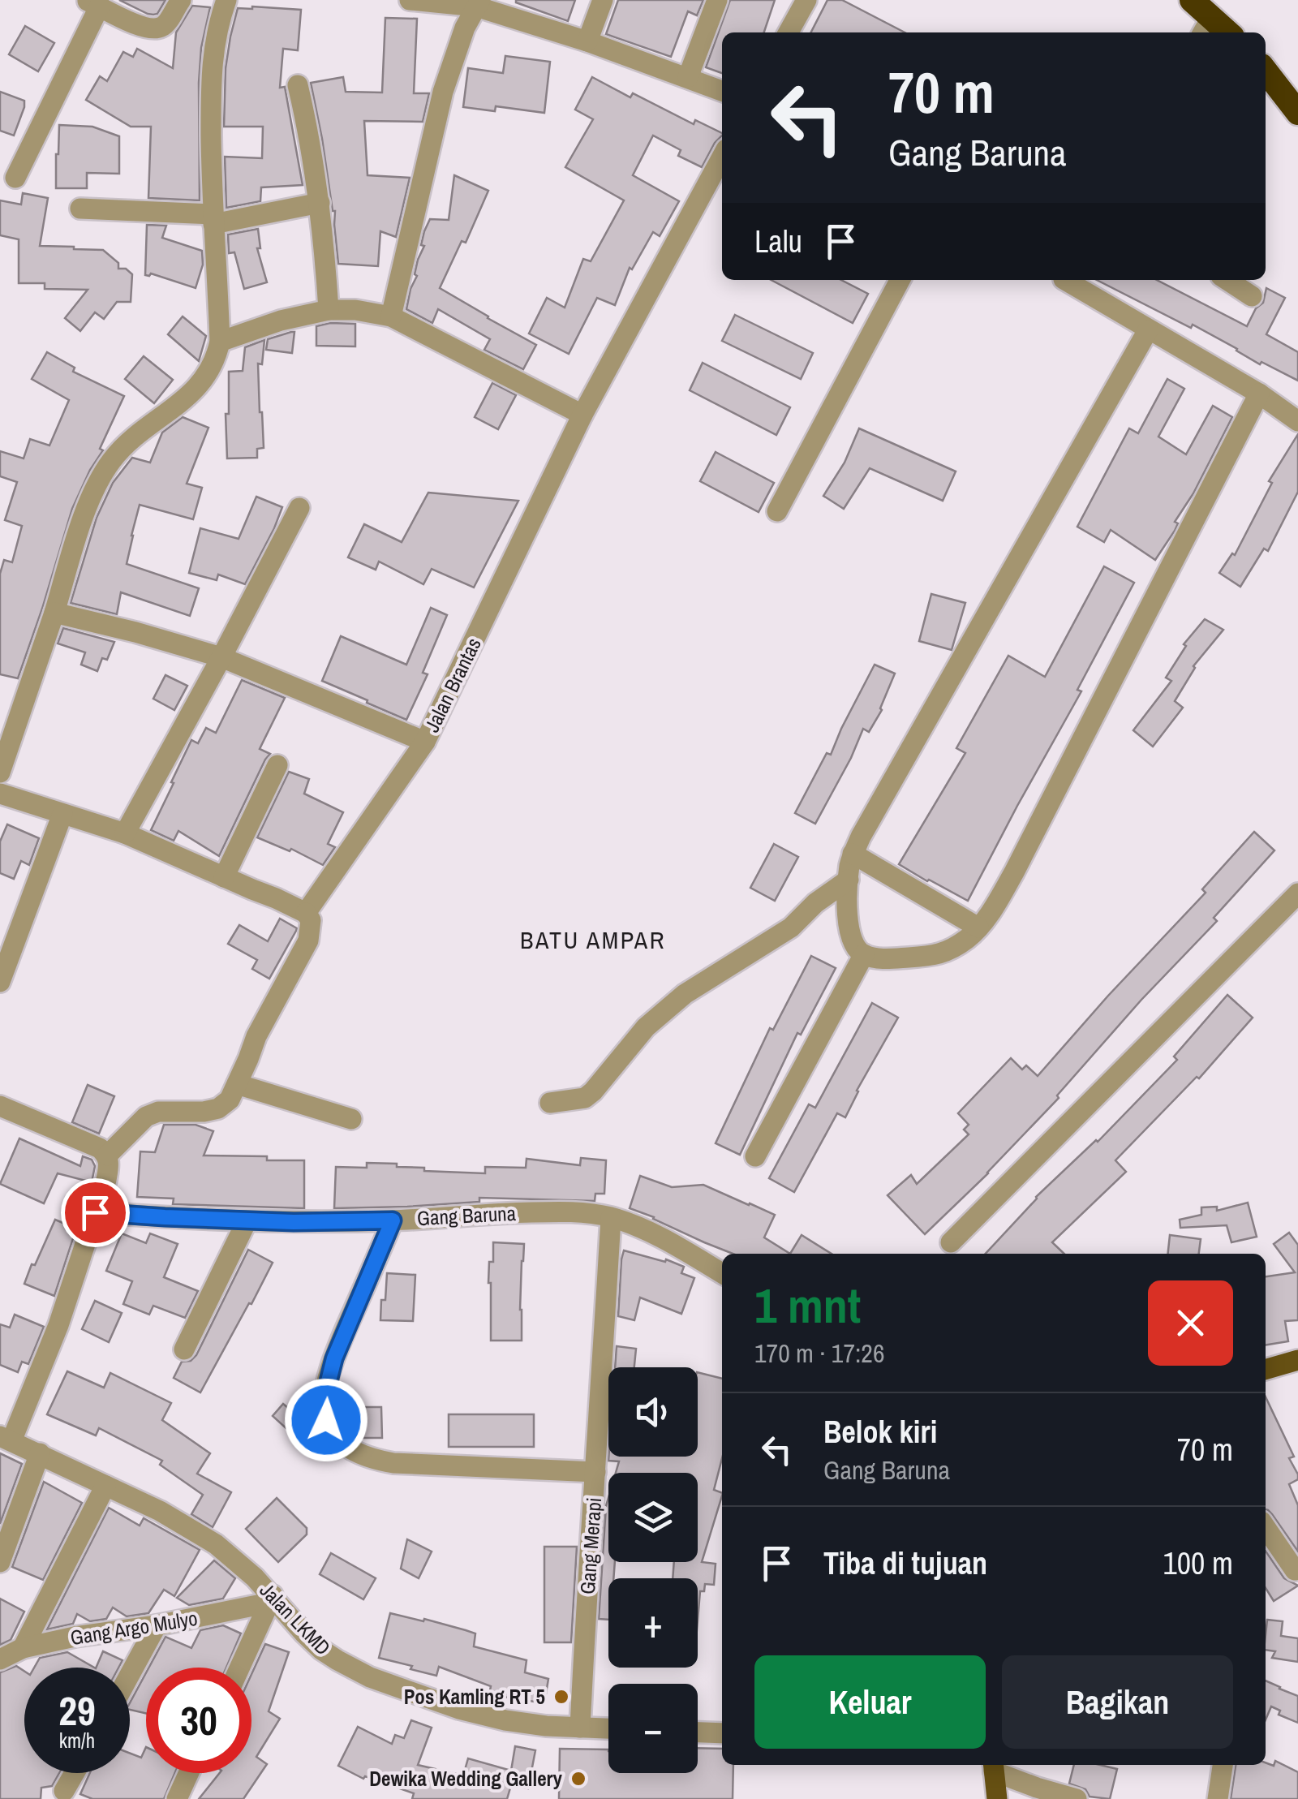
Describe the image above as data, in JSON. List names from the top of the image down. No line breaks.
{"streets":{"street":["Jalan Brantas","Gang Baruna","Gang Merapi","Jalan LKMD","Gang Argo Mulyo"]},"crossings":[["Gang Baruna","Gang Merapi"],["Gang Merapi","Jalan LKMD"],["Jalan LKMD","Gang Argo Mulyo"]],"districts":["BATU AMPAR"],"places":["Pos Kamling RT 5","Dewika Wedding Gallery"],"page":{"turn":["70 m","Gang Baruna"],"then":"Lalu","heading":["1 mnt","170 m · 17:26"],"map_buttons":["+","−"],"list":[{"name":"Belok kiri","note":"Gang Baruna","value":"70 m"},{"name":"Tiba di tujuan","value":"100 m"}],"buttons":["Keluar","Bagikan"],"speed":"29 km/h","limit":"30"}}
